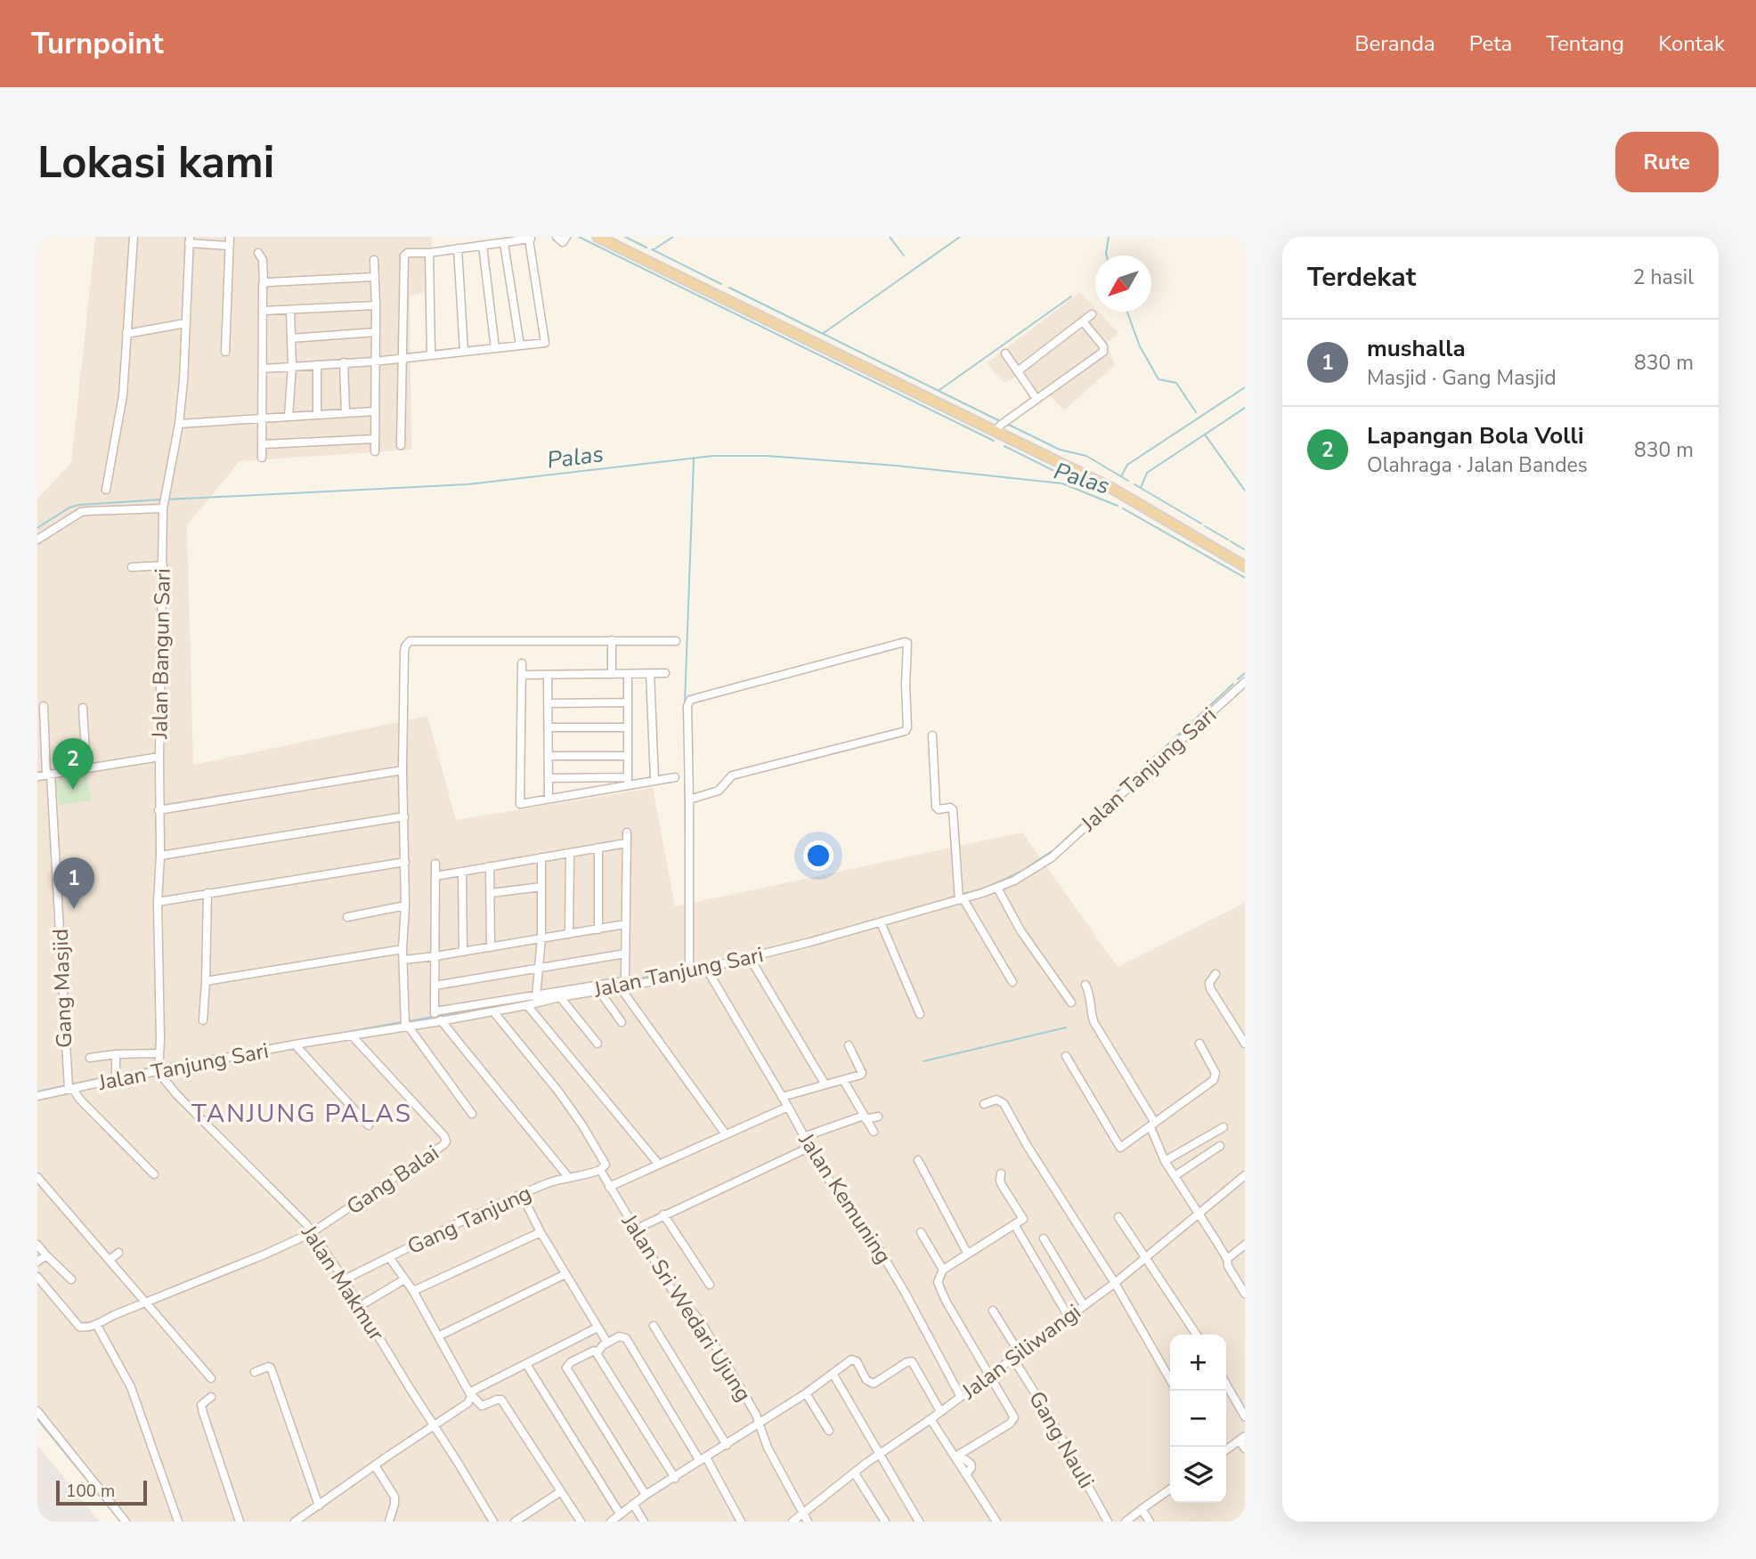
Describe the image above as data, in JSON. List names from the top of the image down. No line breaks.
{"streets":{"street":["Jalan Bangun Sari","Jalan Tanjung Sari","Gang Masjid","Gang Balai","Jalan Kemuning","Gang Tanjung","Jalan Makmur","Jalan Sri Wedari Ujung","Jalan Siliwangi","Gang Nauli"]},"crossings":[["Jalan Bangun Sari","Jalan Tanjung Sari"],["Jalan Bangun Sari","Jalan Makmur"],["Jalan Tanjung Sari","Gang Masjid"],["Jalan Tanjung Sari","Gang Balai"],["Jalan Tanjung Sari","Jalan Kemuning"],["Jalan Tanjung Sari","Jalan Makmur"],["Gang Balai","Jalan Makmur"],["Jalan Kemuning","Jalan Siliwangi"],["Gang Tanjung","Jalan Makmur"],["Gang Tanjung","Jalan Sri Wedari Ujung"],["Jalan Sri Wedari Ujung","Jalan Siliwangi"],["Jalan Siliwangi","Gang Nauli"]],"districts":["TANJUNG PALAS"],"water":["Palas"],"scale_bar":"100 m","north":"bottom left","page":{"header":"Turnpoint","nav":["Beranda","Peta","Tentang","Kontak"],"buttons":"Rute","title":"Lokasi kami","heading":["Terdekat","2 hasil"],"list":[{"mark":"1","name":"mushalla","note":"Masjid · Gang Masjid","value":"830 m"},{"mark":"2","name":"Lapangan Bola Volli","note":"Olahraga · Jalan Bandes","value":"830 m"}],"pins":["2","1"],"map_buttons":["+","−"],"scale":"100 m"}}
